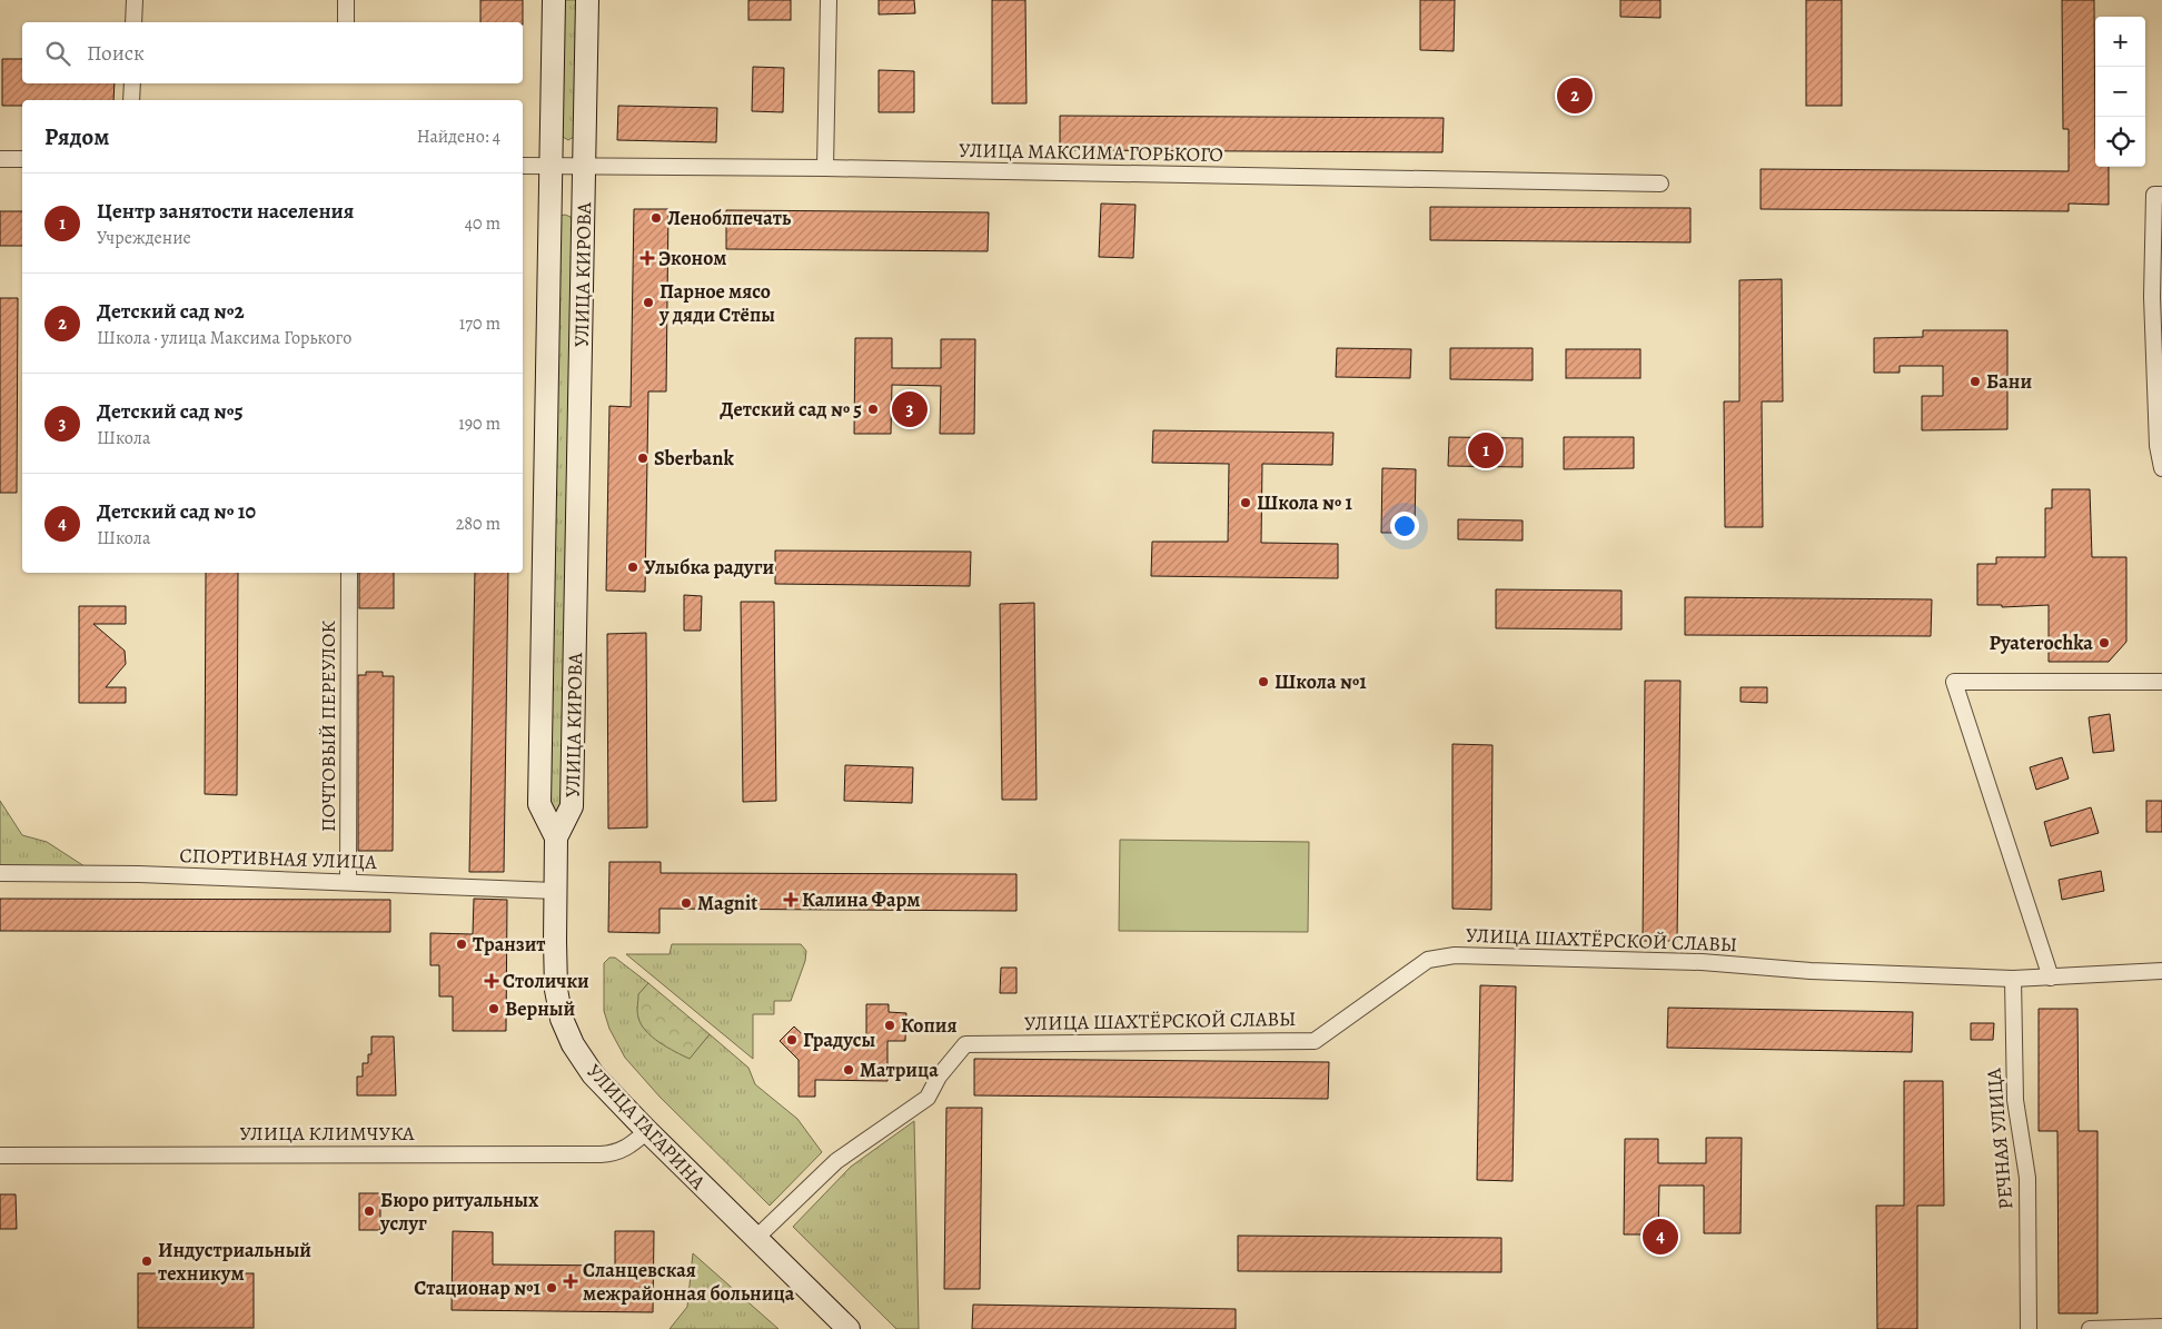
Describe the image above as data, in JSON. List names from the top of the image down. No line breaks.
{"streets":{"main road":["УЛИЦА КИРОВА","УЛИЦА ГАГАРИНА"],"street":["УЛИЦА МАКСИМА ГОРЬКОГО","ПОЧТОВЫЙ ПЕРЕУЛОК","СПОРТИВНАЯ УЛИЦА","УЛИЦА ШАХТЁРСКОЙ СЛАВЫ","УЛИЦА КЛИМЧУКА","РЕЧНАЯ УЛИЦА"]},"crossings":[["УЛИЦА МАКСИМА ГОРЬКОГО","УЛИЦА КИРОВА"],["УЛИЦА КИРОВА","УЛИЦА ГАГАРИНА"],["ПОЧТОВЫЙ ПЕРЕУЛОК","СПОРТИВНАЯ УЛИЦА"],["СПОРТИВНАЯ УЛИЦА","УЛИЦА ГАГАРИНА"],["УЛИЦА ШАХТЁРСКОЙ СЛАВЫ","УЛИЦА ГАГАРИНА"],["УЛИЦА ШАХТЁРСКОЙ СЛАВЫ","РЕЧНАЯ УЛИЦА"],["УЛИЦА ГАГАРИНА","УЛИЦА КЛИМЧУКА"]],"places":{"other":["Леноблпечать","Парное мясо у дяди Стёпы","Бани","Детский сад № 5","Sberbank","Школа № 1","Улыбка радуги","Pyaterochka","Школа №1","Magnit","Транзит","Верный","Копия","Градусы","Матрица","Бюро ритуальных услуг","Индустриальный техникум","Стационар №1"],"health":["Эконом","Калина Фарм","Столички","Сланцевская межрайонная больница"]},"page":{"map_buttons":["+","−"],"search":"Поиск","pins":["2","3","1","4"],"heading":["Рядом","Найдено: 4"],"list":[{"mark":"1","name":"Центр занятости населения","note":"Учреждение","value":"40 m"},{"mark":"2","name":"Детский сад №2","note":"Школа · улица Максима Горького","value":"170 m"},{"mark":"3","name":"Детский сад №5","note":"Школа","value":"190 m"},{"mark":"4","name":"Детский сад № 10","note":"Школа","value":"280 m"}]}}
